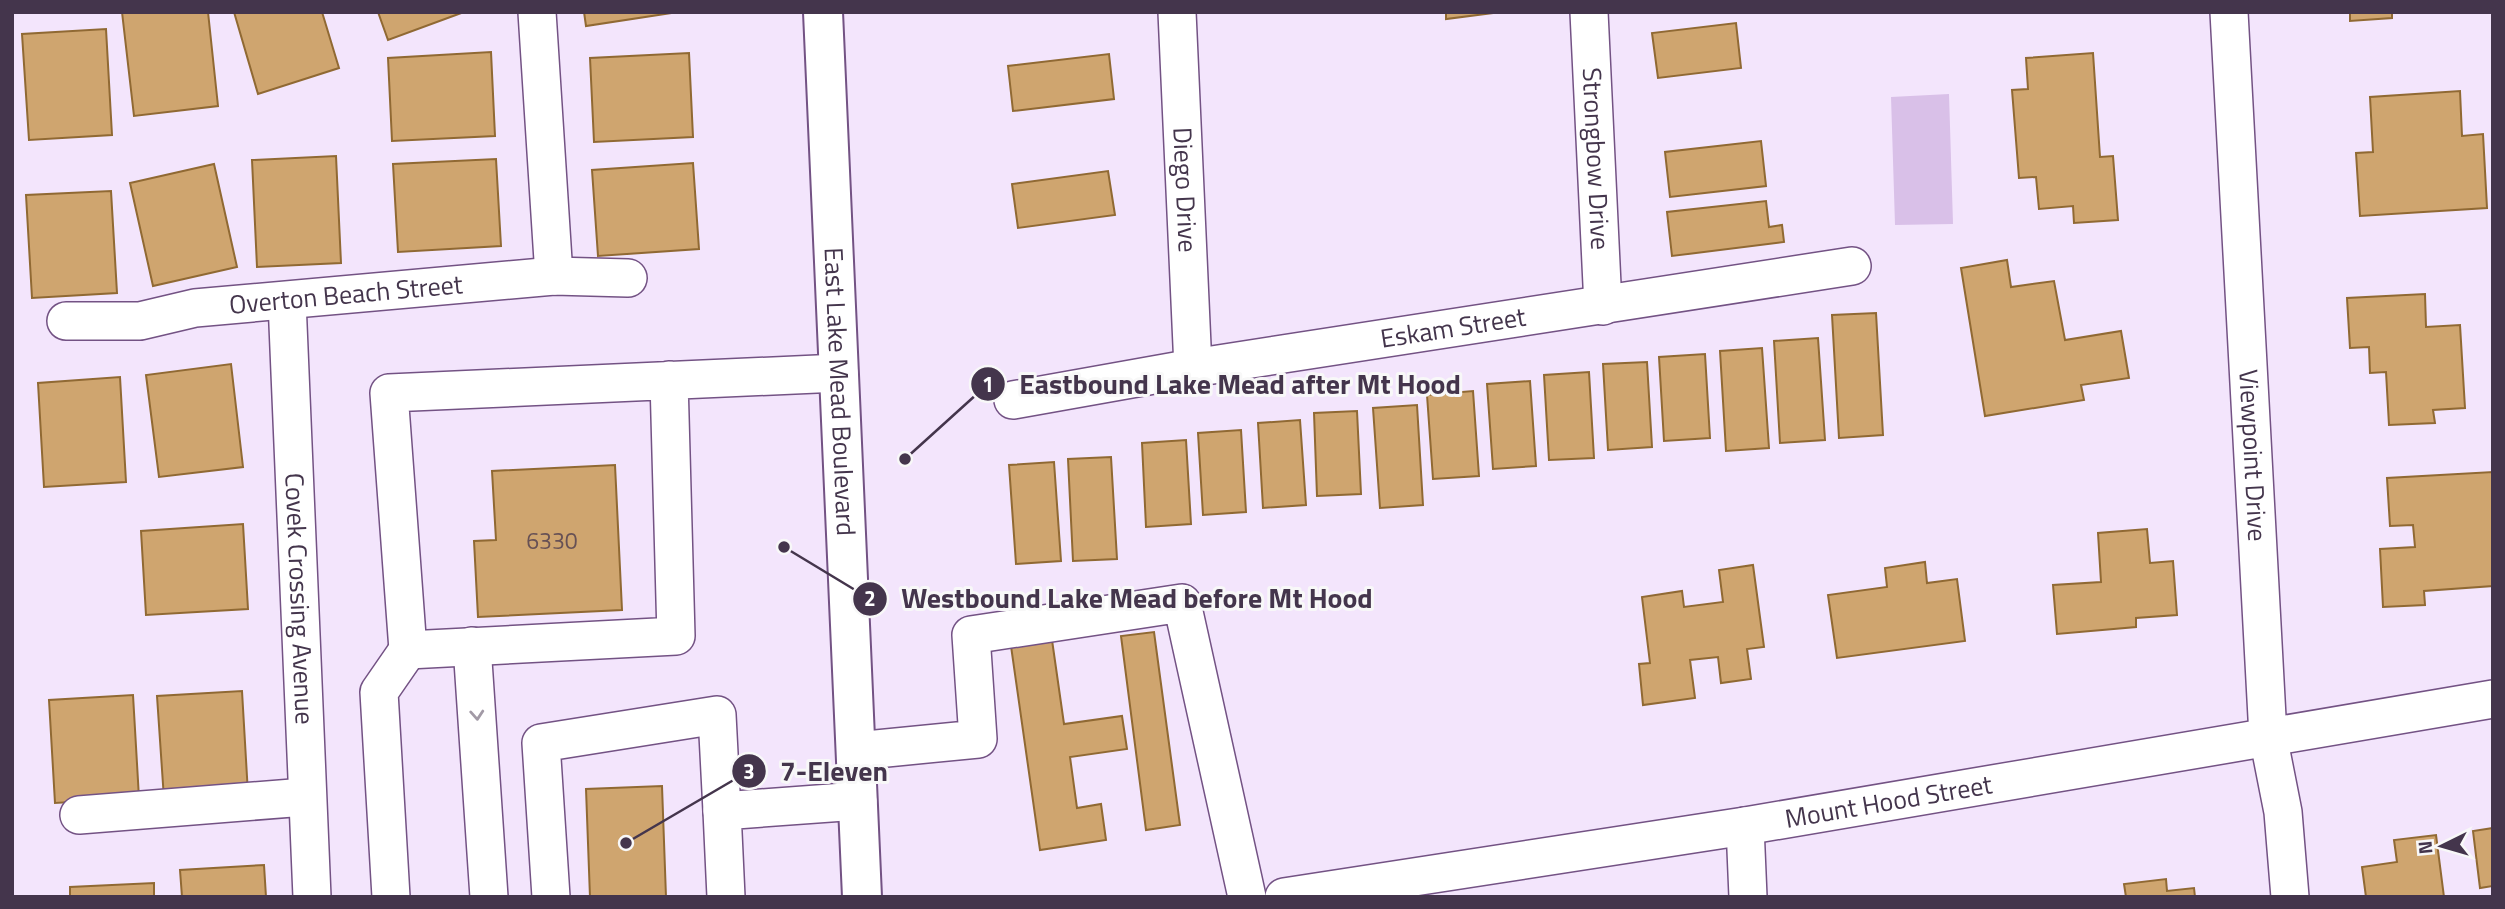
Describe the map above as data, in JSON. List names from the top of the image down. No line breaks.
{"streets":{"main road":["East Lake Mead Boulevard"],"street":["Strongbow Drive","Diego Drive","Overton Beach Street","Eskam Street","Viewpoint Drive","Covek Crossing Avenue","Mount Hood Street"]},"crossings":[["Strongbow Drive","Eskam Street"],["Diego Drive","Eskam Street"],["Overton Beach Street","Covek Crossing Avenue"],["Viewpoint Drive","Mount Hood Street"]],"places":["Eastbound Lake Mead after Mt Hood","Westbound Lake Mead before Mt Hood","7-Eleven"],"house_numbers":["6330"],"north":"left"}
